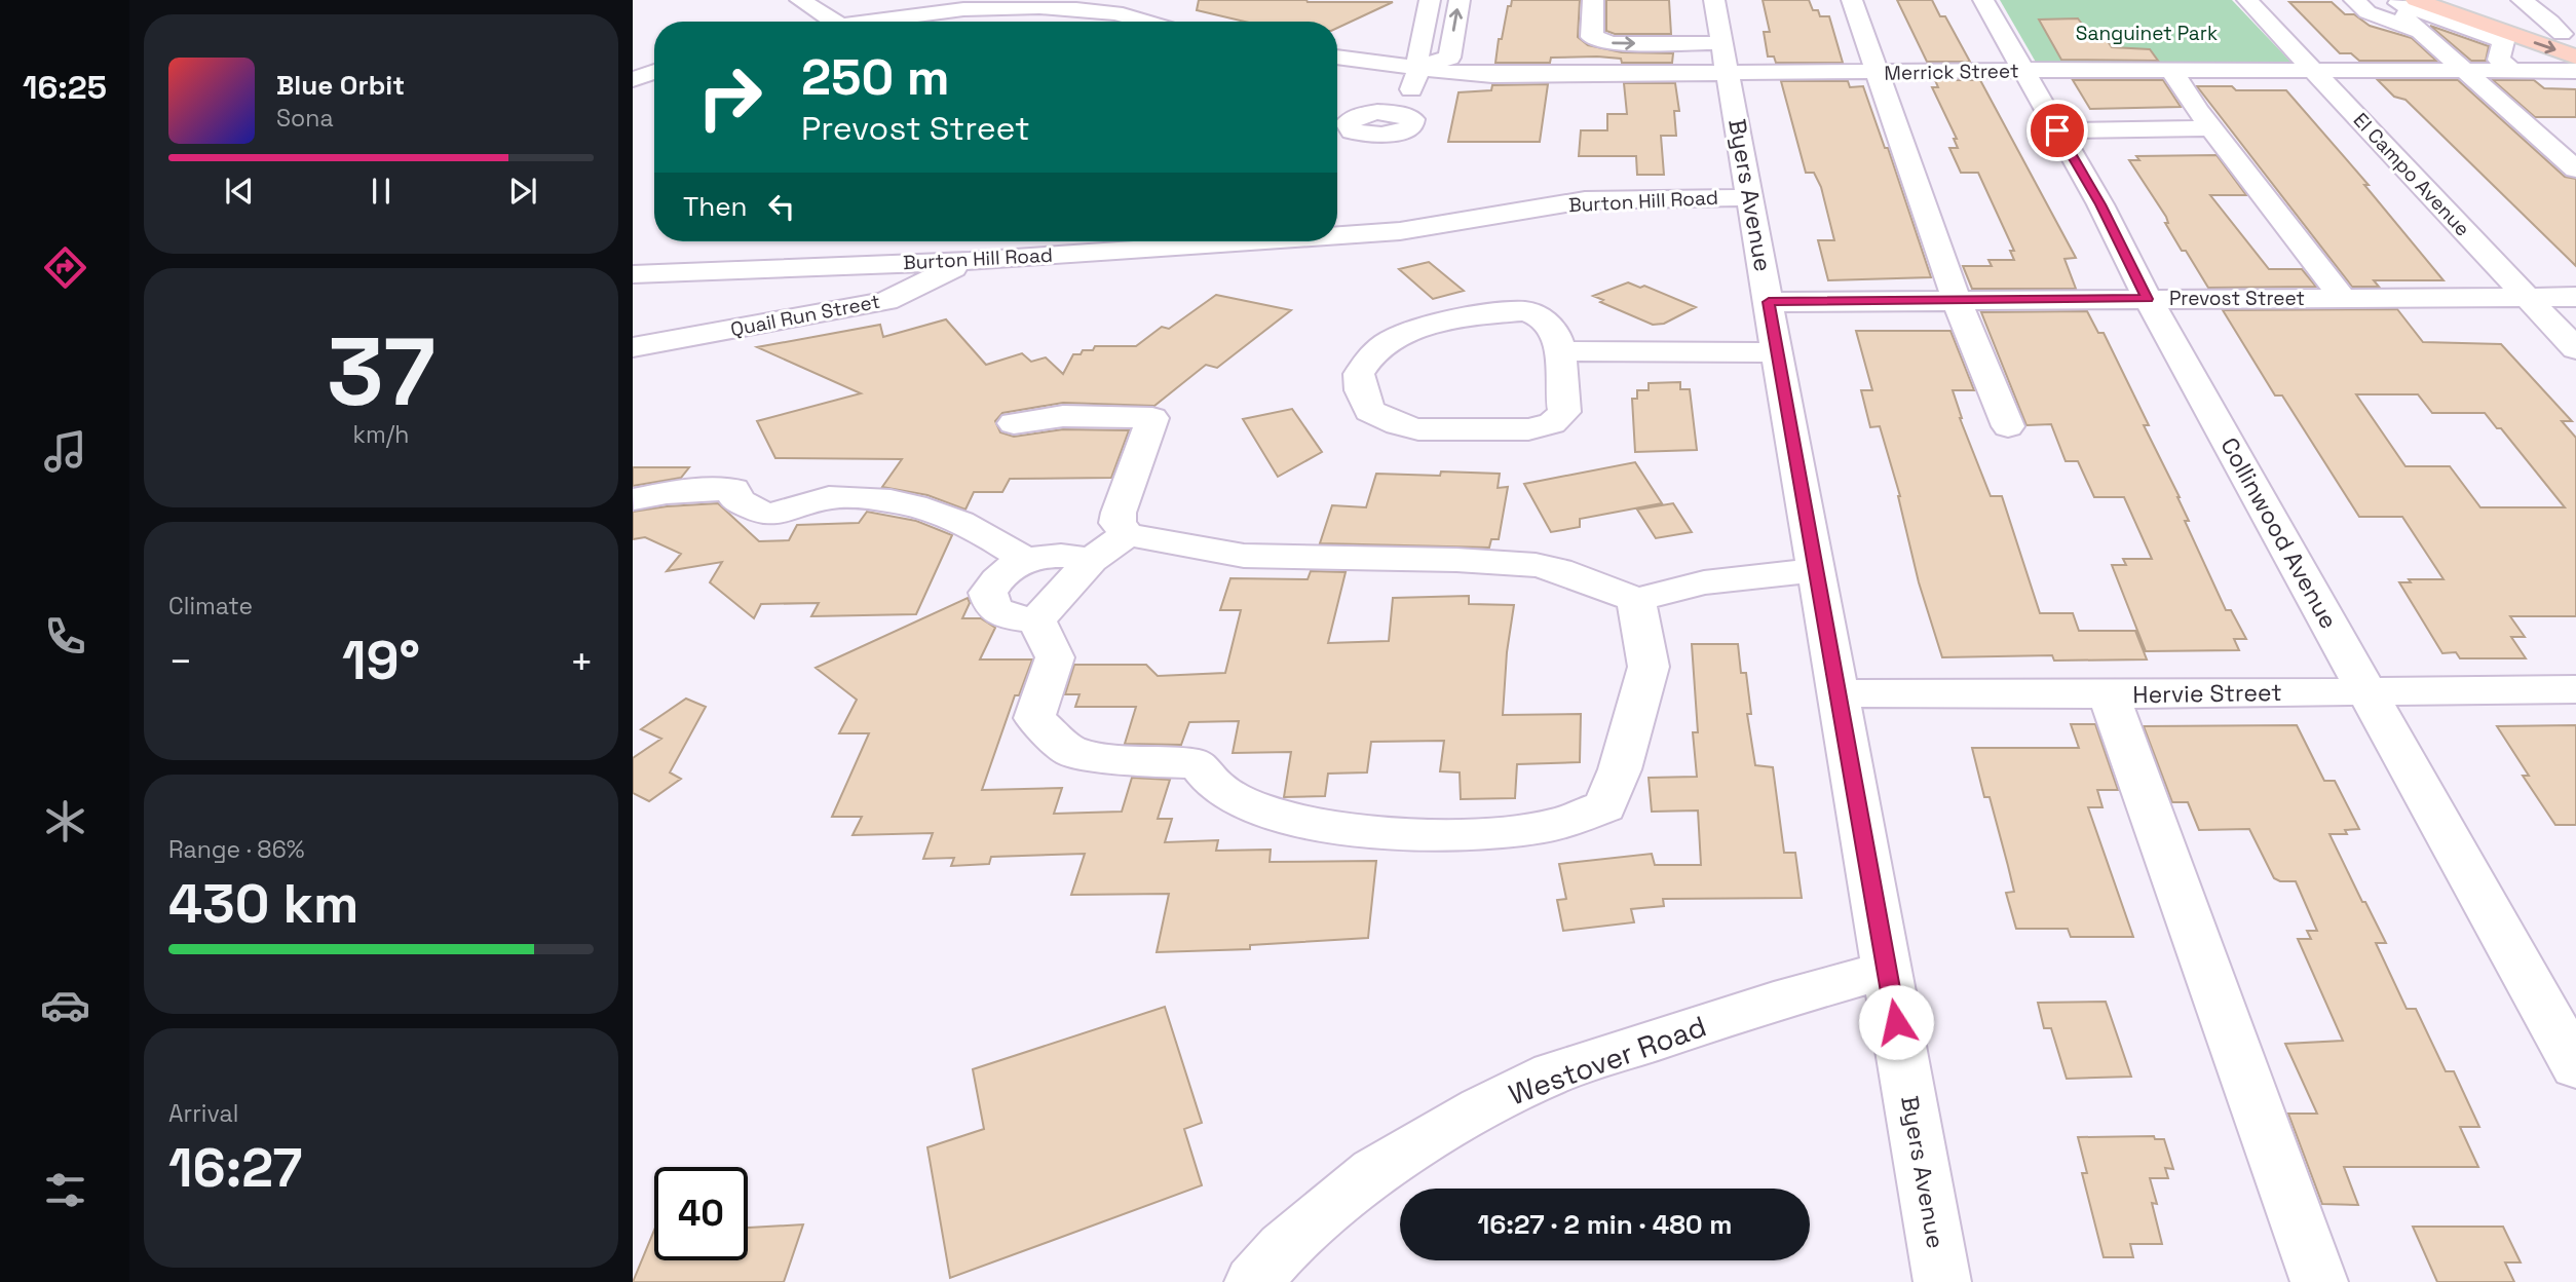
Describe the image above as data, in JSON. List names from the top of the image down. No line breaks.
{"streets":{"street":["Merrick Street","El Campo Avenue","Byers Avenue","Burton Hill Road","Prevost Street","Quail Run Street","Collinwood Avenue","Hervie Street","Westover Road"]},"crossings":[["Merrick Street","El Campo Avenue"],["Merrick Street","Byers Avenue"],["Merrick Street","Collinwood Avenue"],["El Campo Avenue","Prevost Street"],["Byers Avenue","Burton Hill Road"],["Byers Avenue","Prevost Street"],["Byers Avenue","Hervie Street"],["Byers Avenue","Westover Road"],["Burton Hill Road","Quail Run Street"],["Prevost Street","Collinwood Avenue"],["Collinwood Avenue","Hervie Street"]],"parks":["Sanguinet Park"],"page":{"tabs":"16:25","turn":["250 m","Prevost Street"],"song":["Blue Orbit","Sona"],"then":"Then","tile":[["37","km/h"],"Climate",["Range · 86%","430 km"],["Arrival","16:27"]],"heat":["−","19°","+"],"limit":"40","trip":"16:27 · 2 min · 480 m"}}
